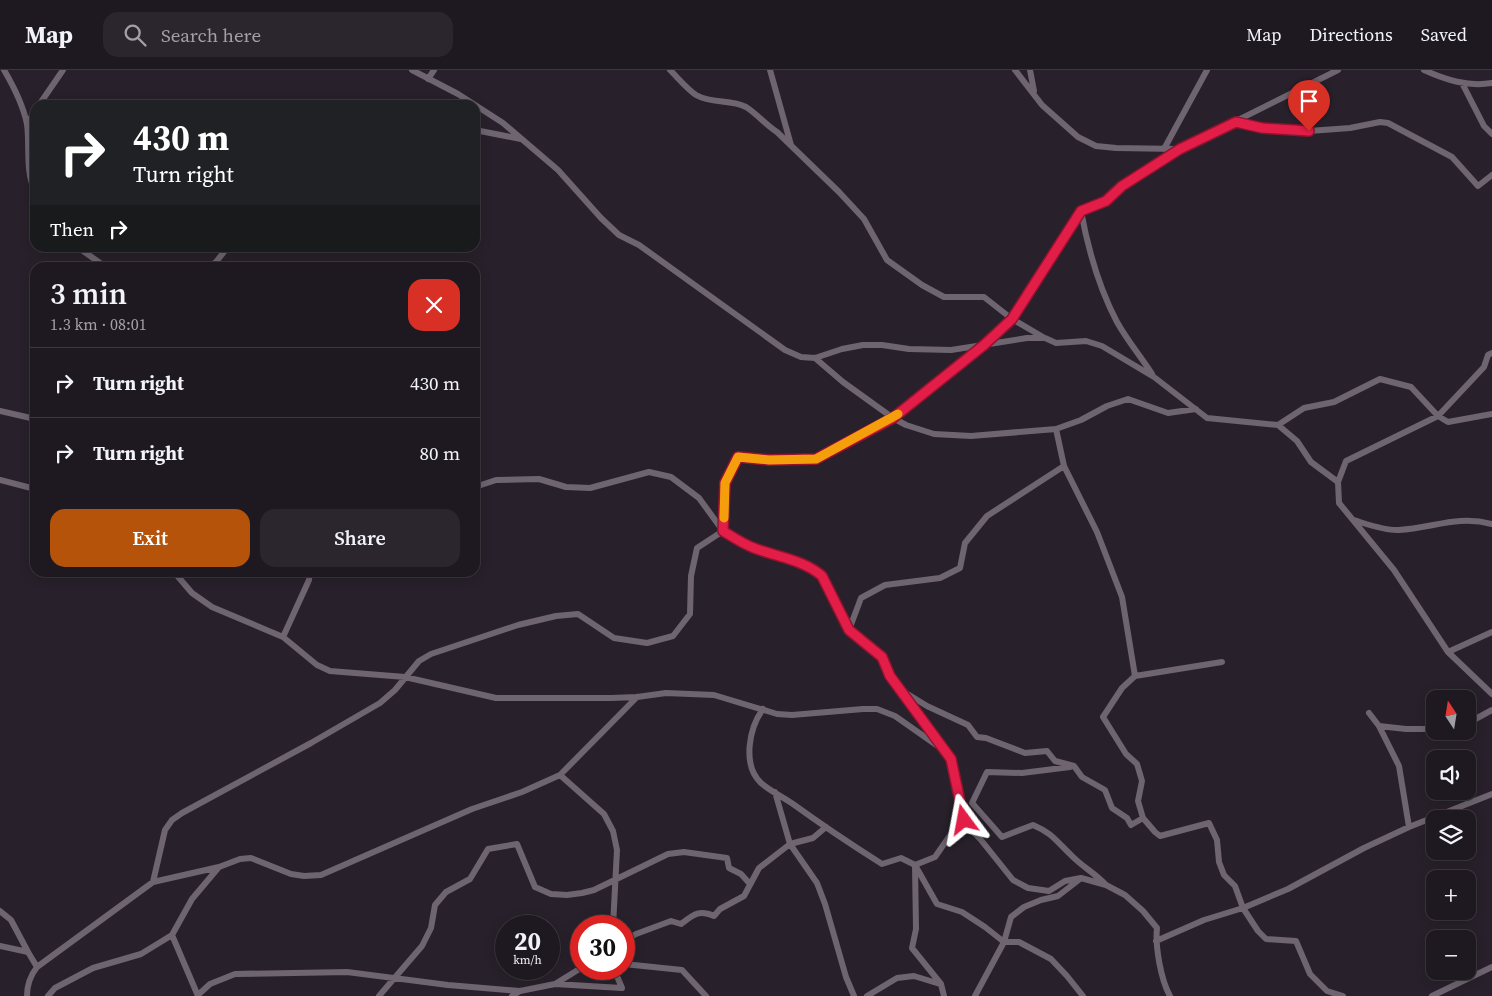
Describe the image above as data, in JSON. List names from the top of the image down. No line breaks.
{"north":"top","page":{"header":"Map","search":"Search here","nav":["Map","Directions","Saved"],"turn":["430 m","Turn right"],"then":"Then","heading":["3 min","1.3 km · 08:01"],"list":[{"name":"Turn right","value":"430 m"},{"name":"Turn right","value":"80 m"}],"buttons":["Exit","Share"],"map_buttons":["+","−"],"speed":"20 km/h","limit":"30"}}
